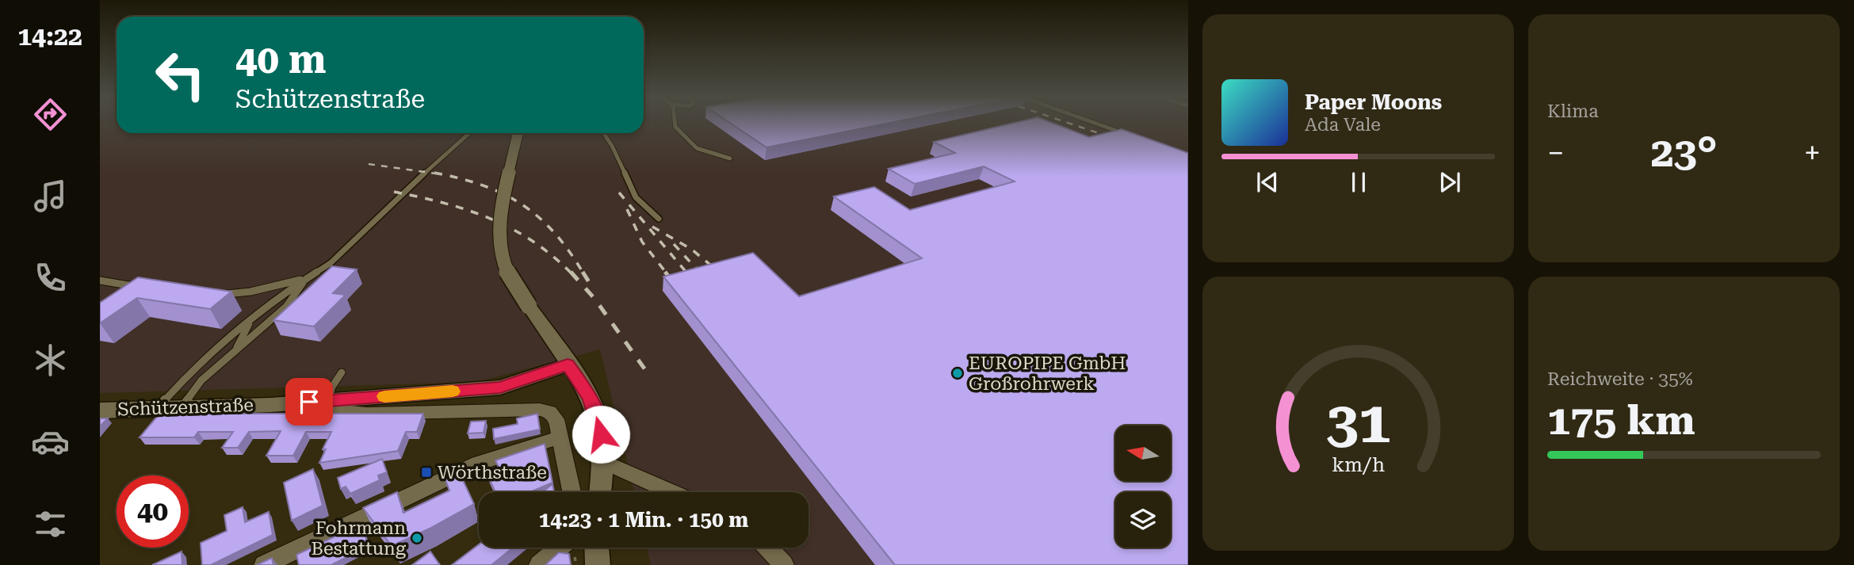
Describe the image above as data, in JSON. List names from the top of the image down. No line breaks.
{"streets":{"street":["Schützenstraße"]},"places":{"other":["EUROPIPE GmbH Großrohrwerk","Fohrmann Bestattung"],"transit":["Wörthstraße"]},"north":"left","page":{"tabs":"14:22","tile":["Klima",["Reichweite · 35%","175 km"]],"turn":["40 m","Schützenstraße"],"song":["Paper Moons","Ada Vale"],"heat":["−","23°","+"],"limit":"40","trip":"14:23 · 1 Min. · 150 m","gauge":["31","km/h"]}}
